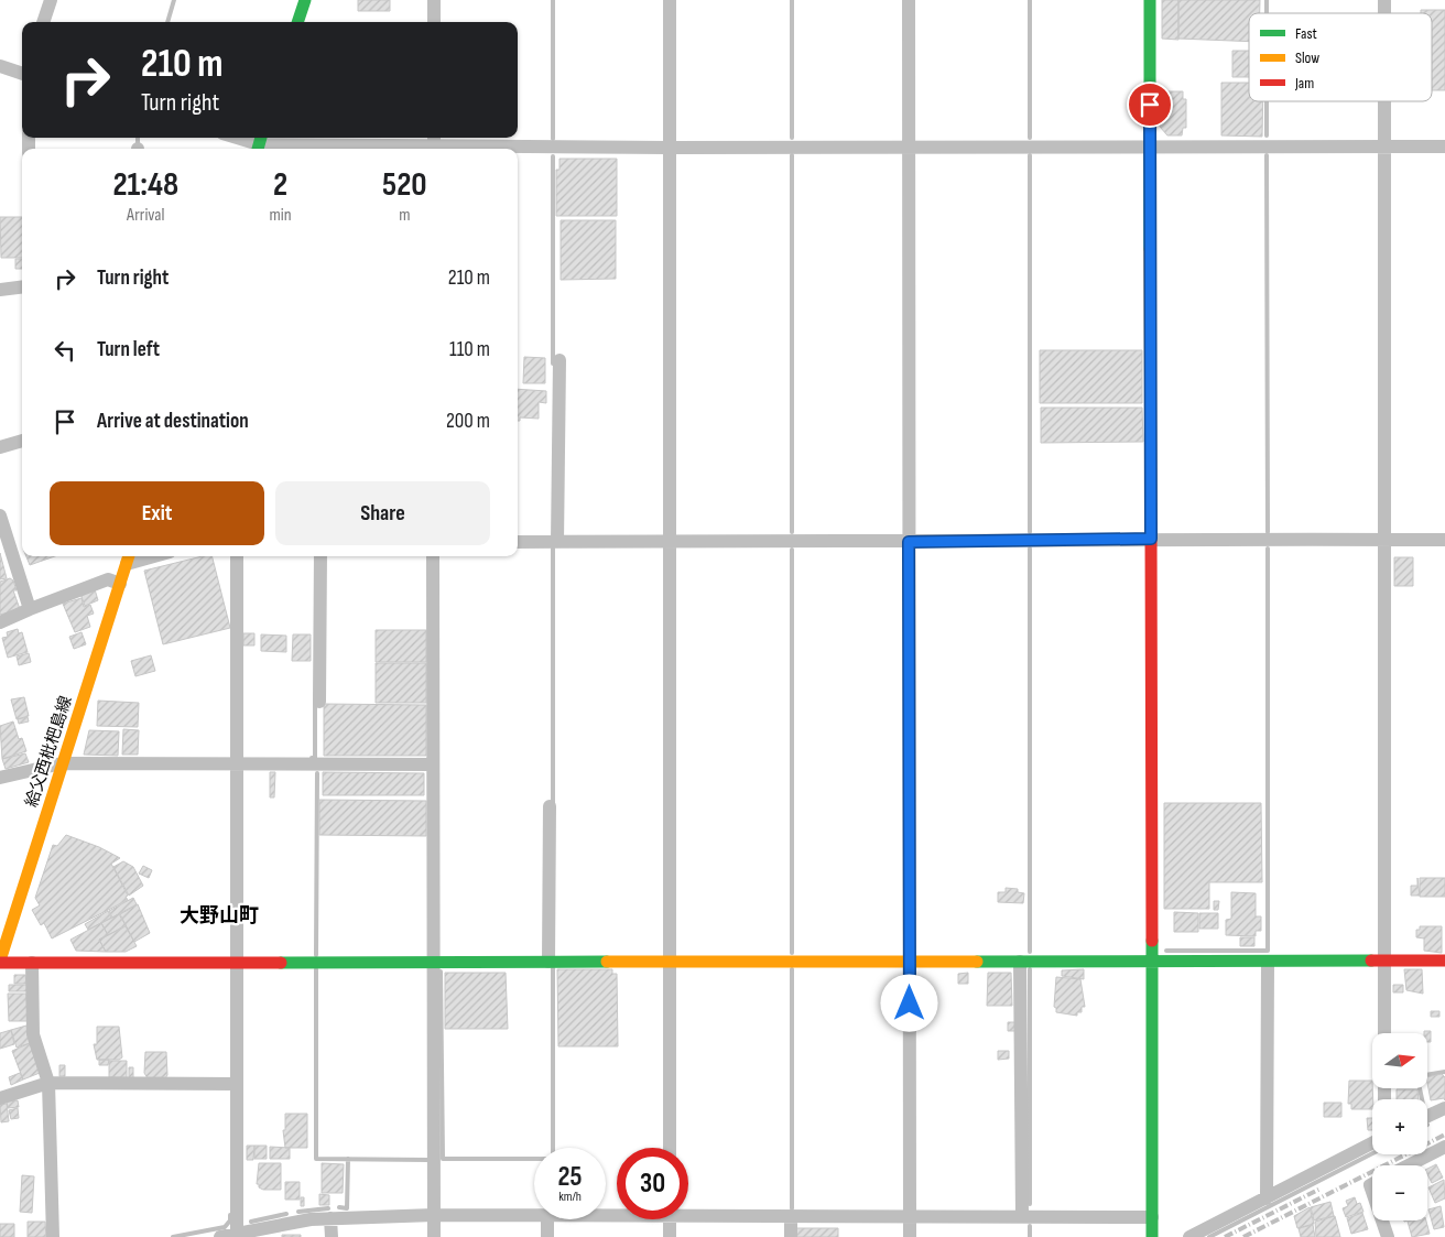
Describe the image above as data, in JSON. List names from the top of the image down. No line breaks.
{"streets":{"street":["給父西枇杷島線"]},"districts":["大野山町"],"legend":["Fast","Slow","Jam"],"north":"right","page":{"turn":["210 m","Turn right"],"eta":["21:48","Arrival","2","min","520","m"],"list":[{"name":"Turn right","value":"210 m"},{"name":"Turn left","value":"110 m"},{"name":"Arrive at destination","value":"200 m"}],"buttons":["Exit","Share"],"map_buttons":["+","−"],"speed":"25 km/h","limit":"30"}}
